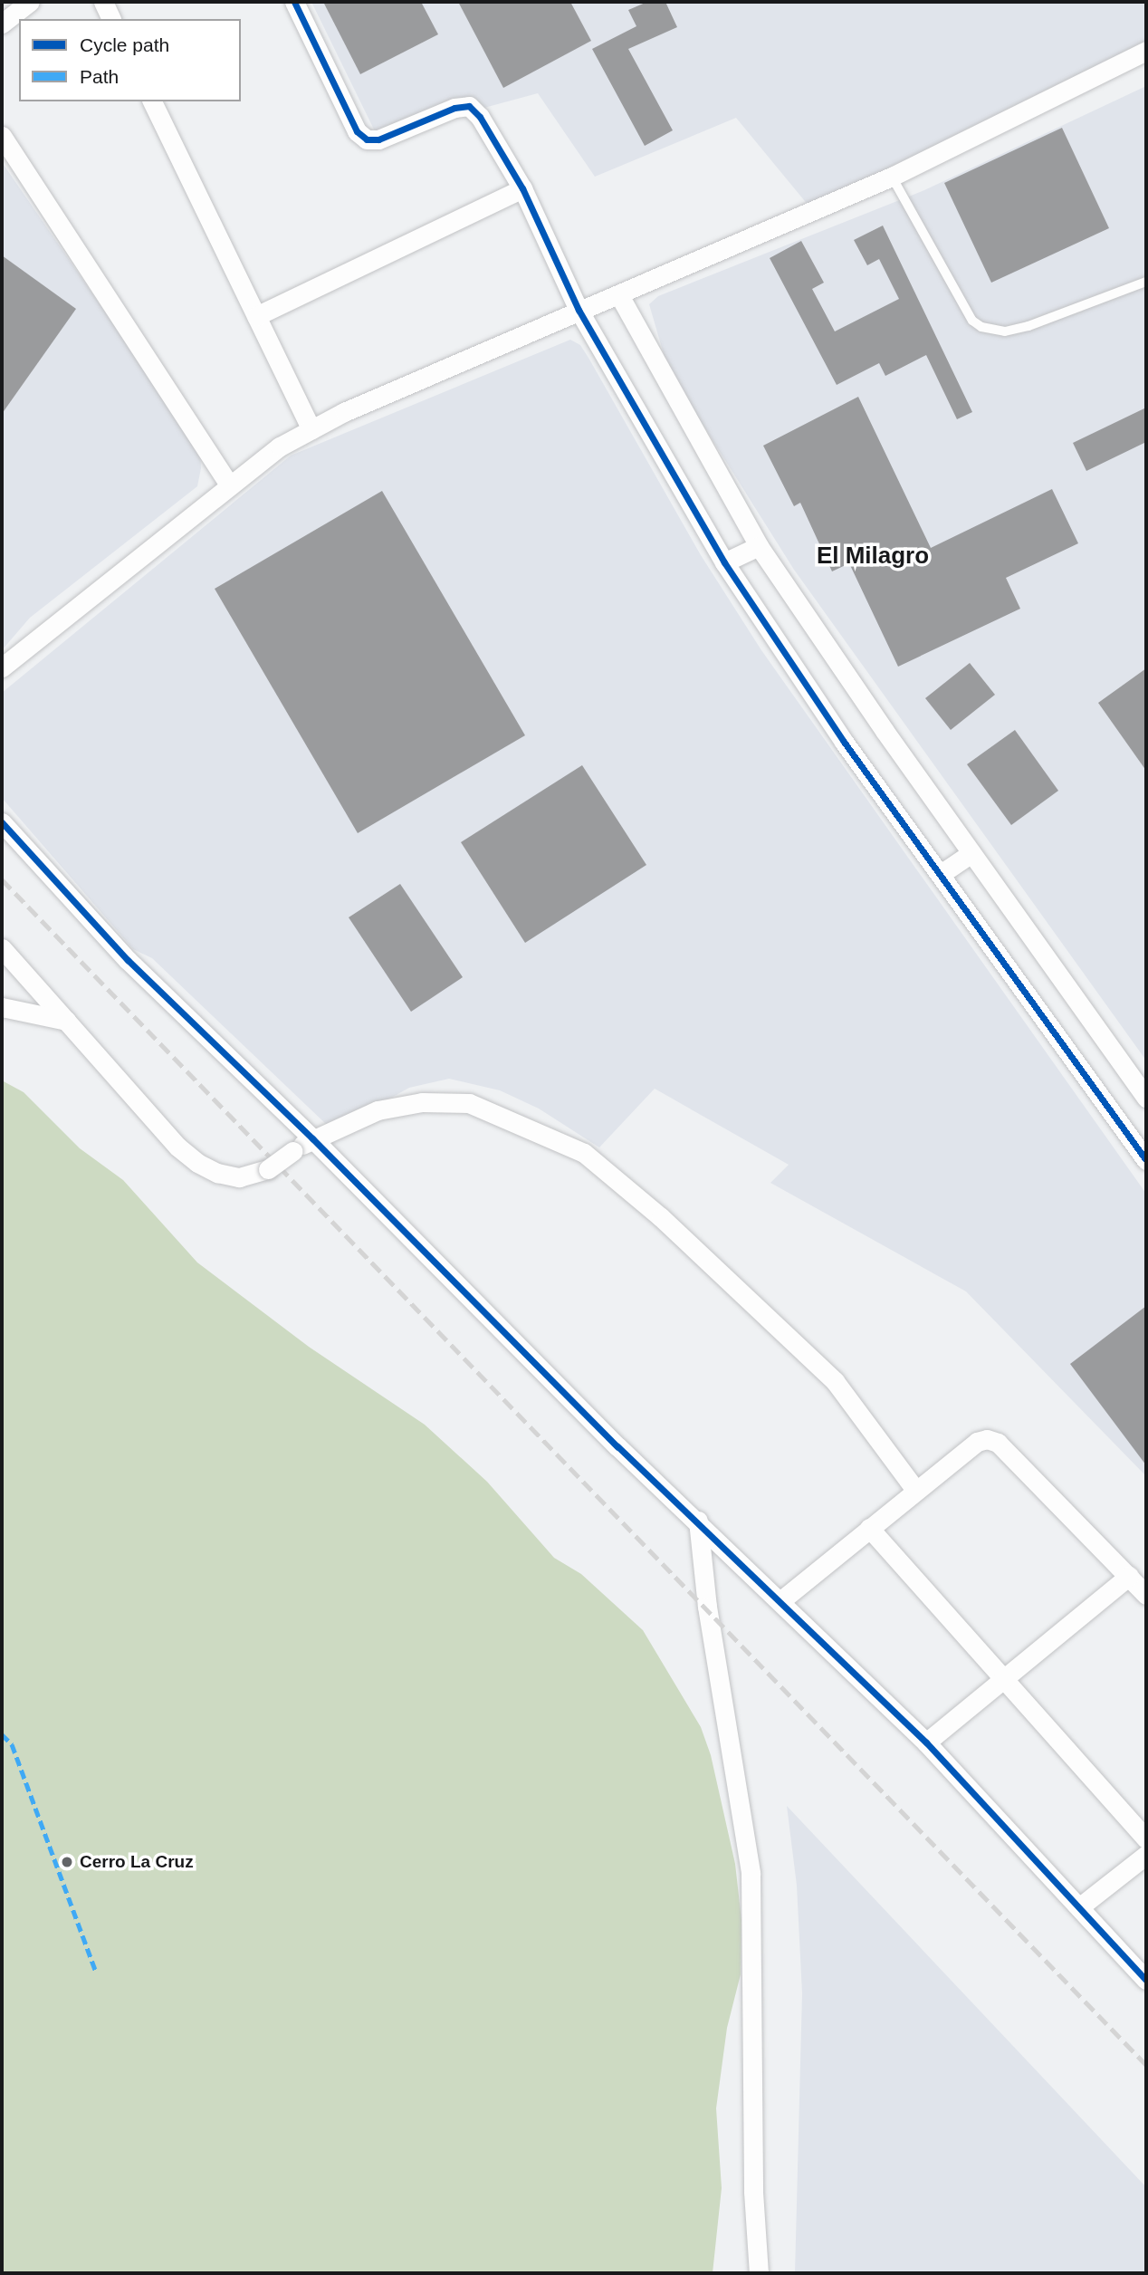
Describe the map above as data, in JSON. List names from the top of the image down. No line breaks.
{"districts":["El Milagro"],"places":["Cerro La Cruz"],"legend":["Cycle path","Path"]}
